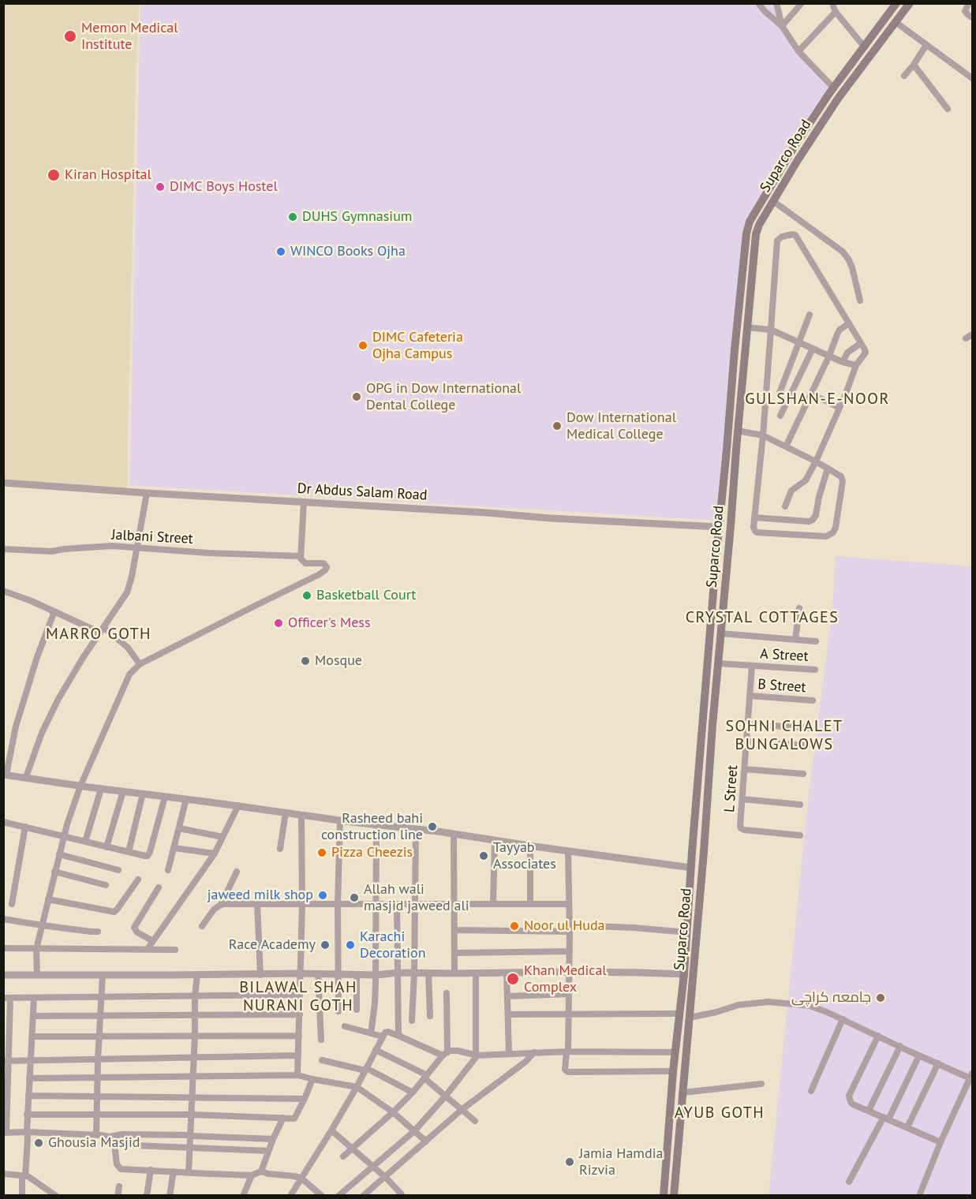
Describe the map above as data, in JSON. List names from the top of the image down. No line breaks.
{"streets":{"main road":["Suparco Road"],"street":["Dr Abdus Salam Road","Jalbani Street","A Street","B Street","L Street"]},"crossings":[["Suparco Road","Dr Abdus Salam Road"],["Suparco Road","A Street"],["A Street","L Street"],["B Street","L Street"]],"districts":["GULSHAN-E-NOOR","CRYSTAL COTTAGES","MARRO GOTH","SOHNI CHALET BUNGALOWS","BILAWAL SHAH NURANI GOTH","AYUB GOTH"],"places":["Memon Medical Institute","Kiran Hospital","DIMC Boys Hostel","DUHS Gymnasium","WINCO Books Ojha","DIMC Cafeteria Ojha Campus","OPG in Dow International Dental College","Dow International Medical College","Basketball Court","Officer's Mess","Mosque","Rasheed bahi construction line","Pizza Cheezis","Tayyab Associates","jaweed milk shop","Allah wali masjid jaweed ali","Noor ul Huda","Race Academy","Karachi Decoration","Khan Medical Complex","جامعہ کراچی","Ghousia Masjid","Jamia Hamdia Rizvia"]}
